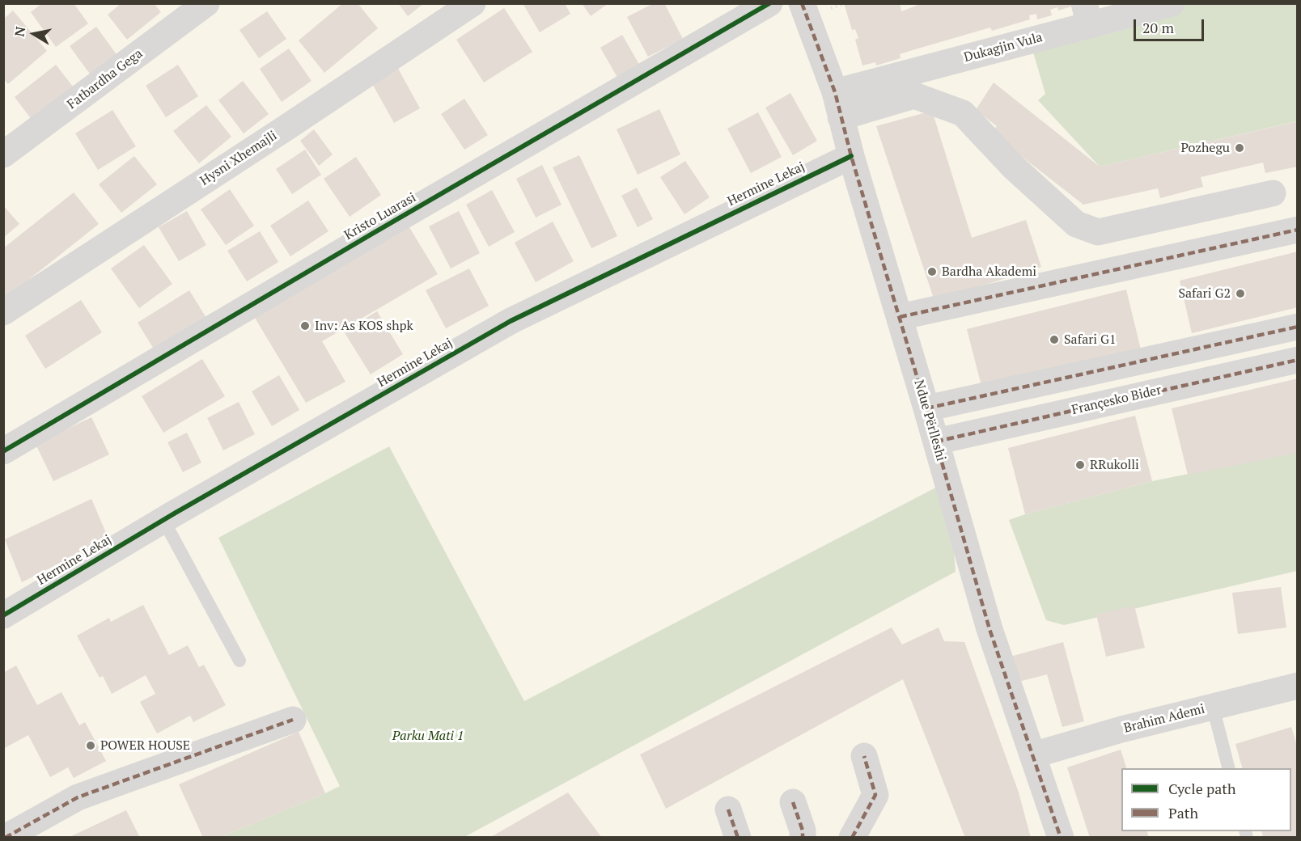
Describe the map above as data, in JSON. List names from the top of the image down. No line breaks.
{"streets":{"street":["Dukagjin Vula","Fatbardha Gega","Hysni Xhemajli","Hermine Lekaj","Kristo Luarasi","Françesko Bider","Ndue Përlleshi","Brahim Ademi"]},"crossings":[["Dukagjin Vula","Ndue Përlleshi"],["Hermine Lekaj","Ndue Përlleshi"],["Françesko Bider","Ndue Përlleshi"],["Ndue Përlleshi","Brahim Ademi"]],"parks":["Parku Mati 1"],"places":["Pozhegu","Bardha Akademi","Safari G2","Inv: As KOS shpk","Safari G1","RRukolli","POWER HOUSE"],"legend":["Cycle path","Path"],"scale_bar":"20 m","north":"left"}
